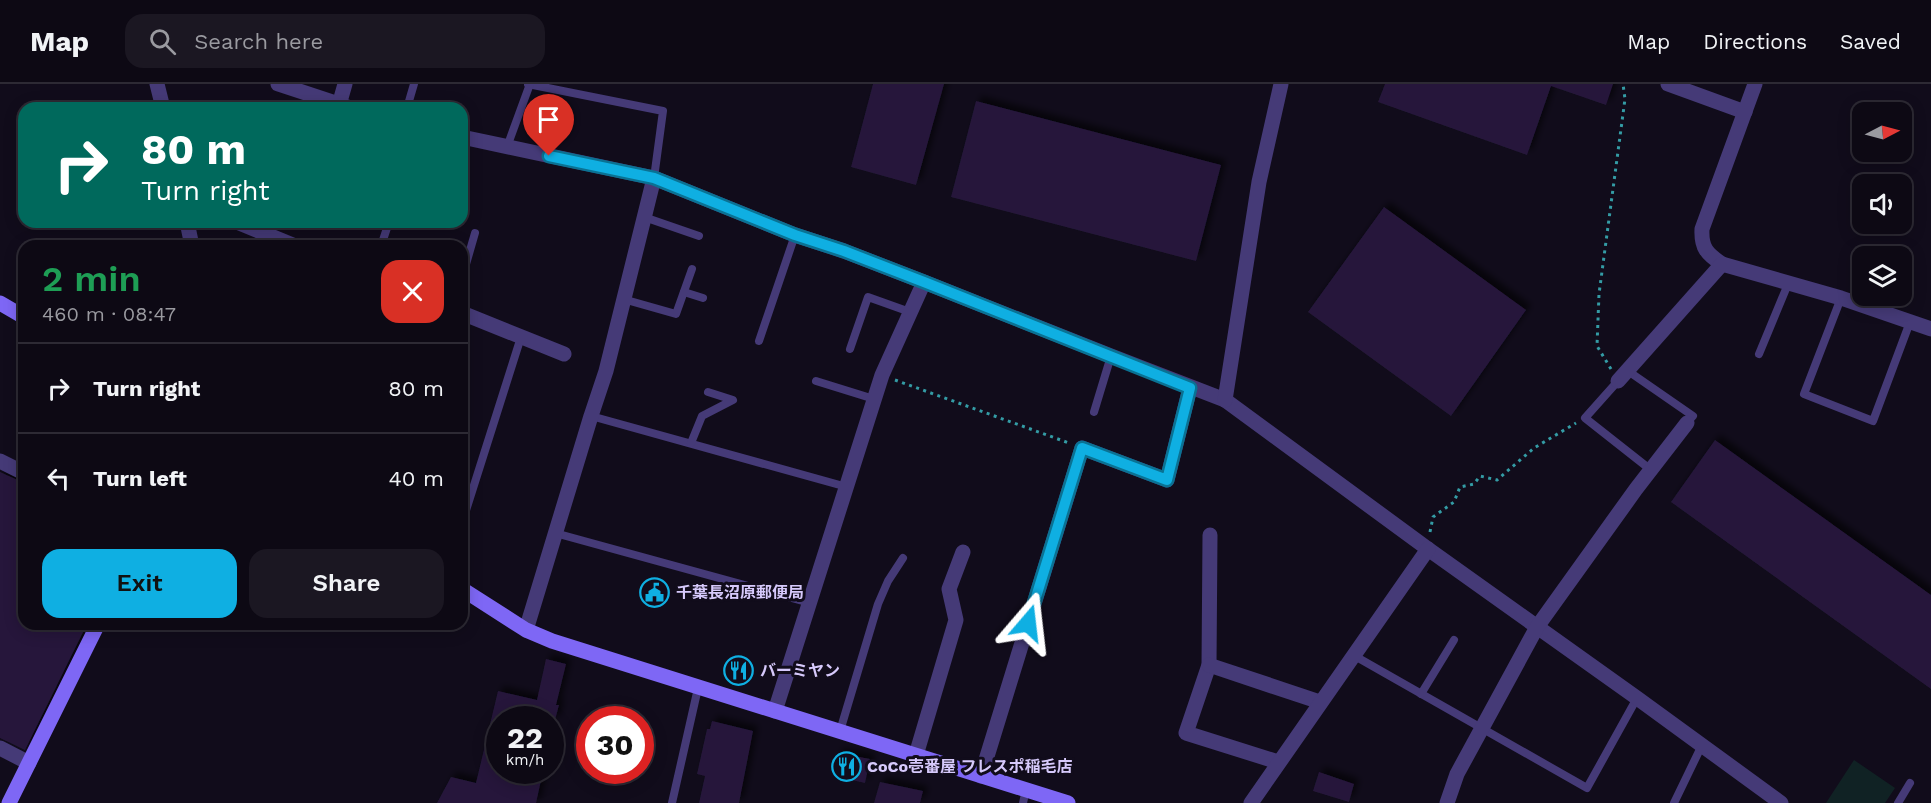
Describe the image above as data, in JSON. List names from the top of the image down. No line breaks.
{"places":{"public building":["千葉長沼原郵便局"],"restaurant":["バーミヤン","CoCo壱番屋 フレスポ稲毛店"]},"north":"right","page":{"header":"Map","search":"Search here","nav":["Map","Directions","Saved"],"turn":["80 m","Turn right"],"heading":["2 min","460 m · 08:47"],"list":[{"name":"Turn right","value":"80 m"},{"name":"Turn left","value":"40 m"}],"buttons":["Exit","Share"],"speed":"22 km/h","limit":"30"}}
